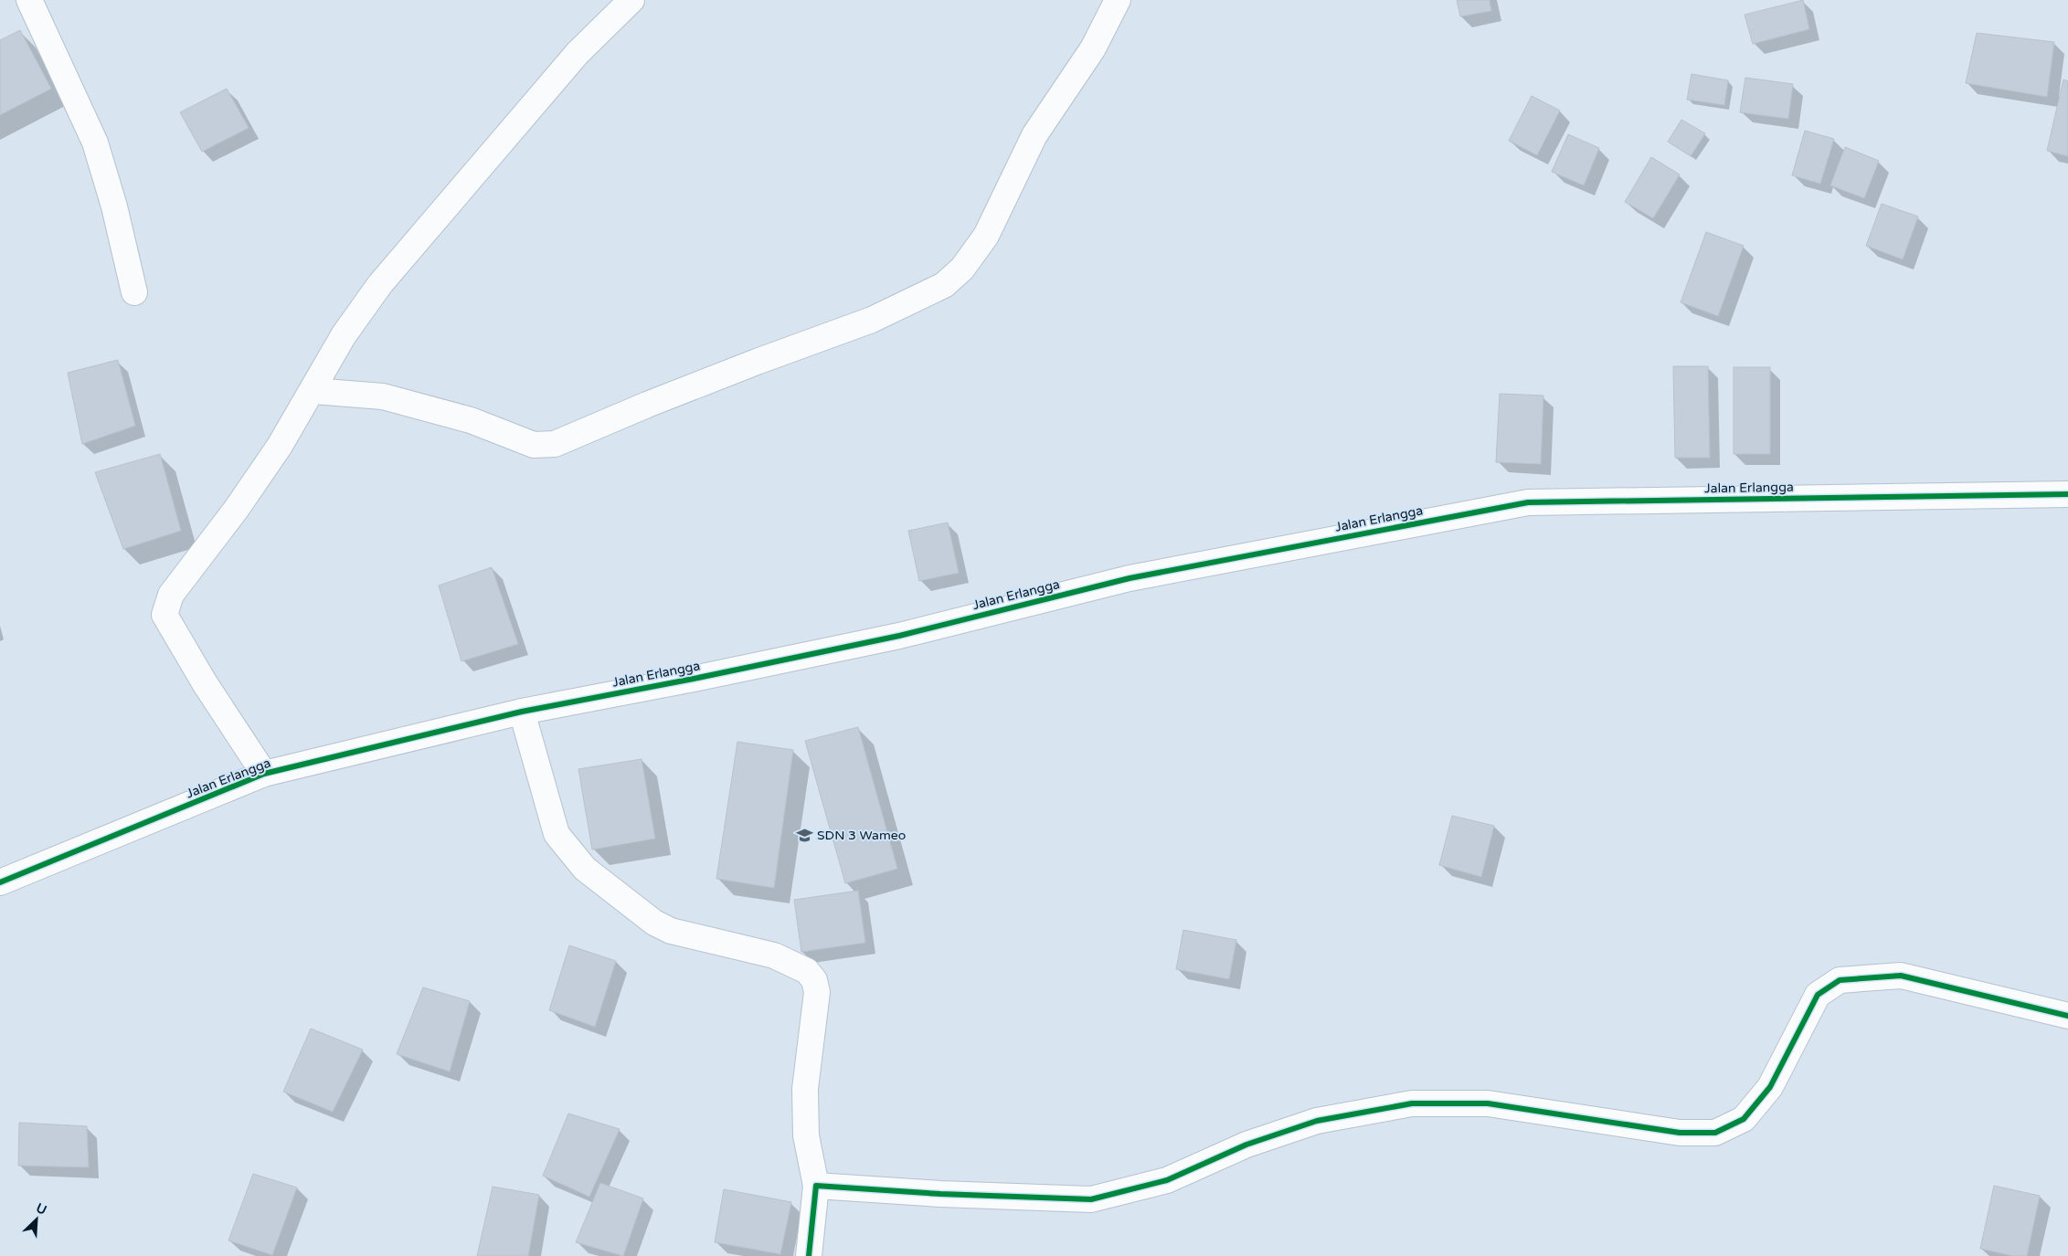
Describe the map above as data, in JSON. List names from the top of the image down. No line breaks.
{"streets":{"street":["Jalan Erlangga"]},"places":{"school or university":["SDN 3 Wameo"]},"north":"top right"}
